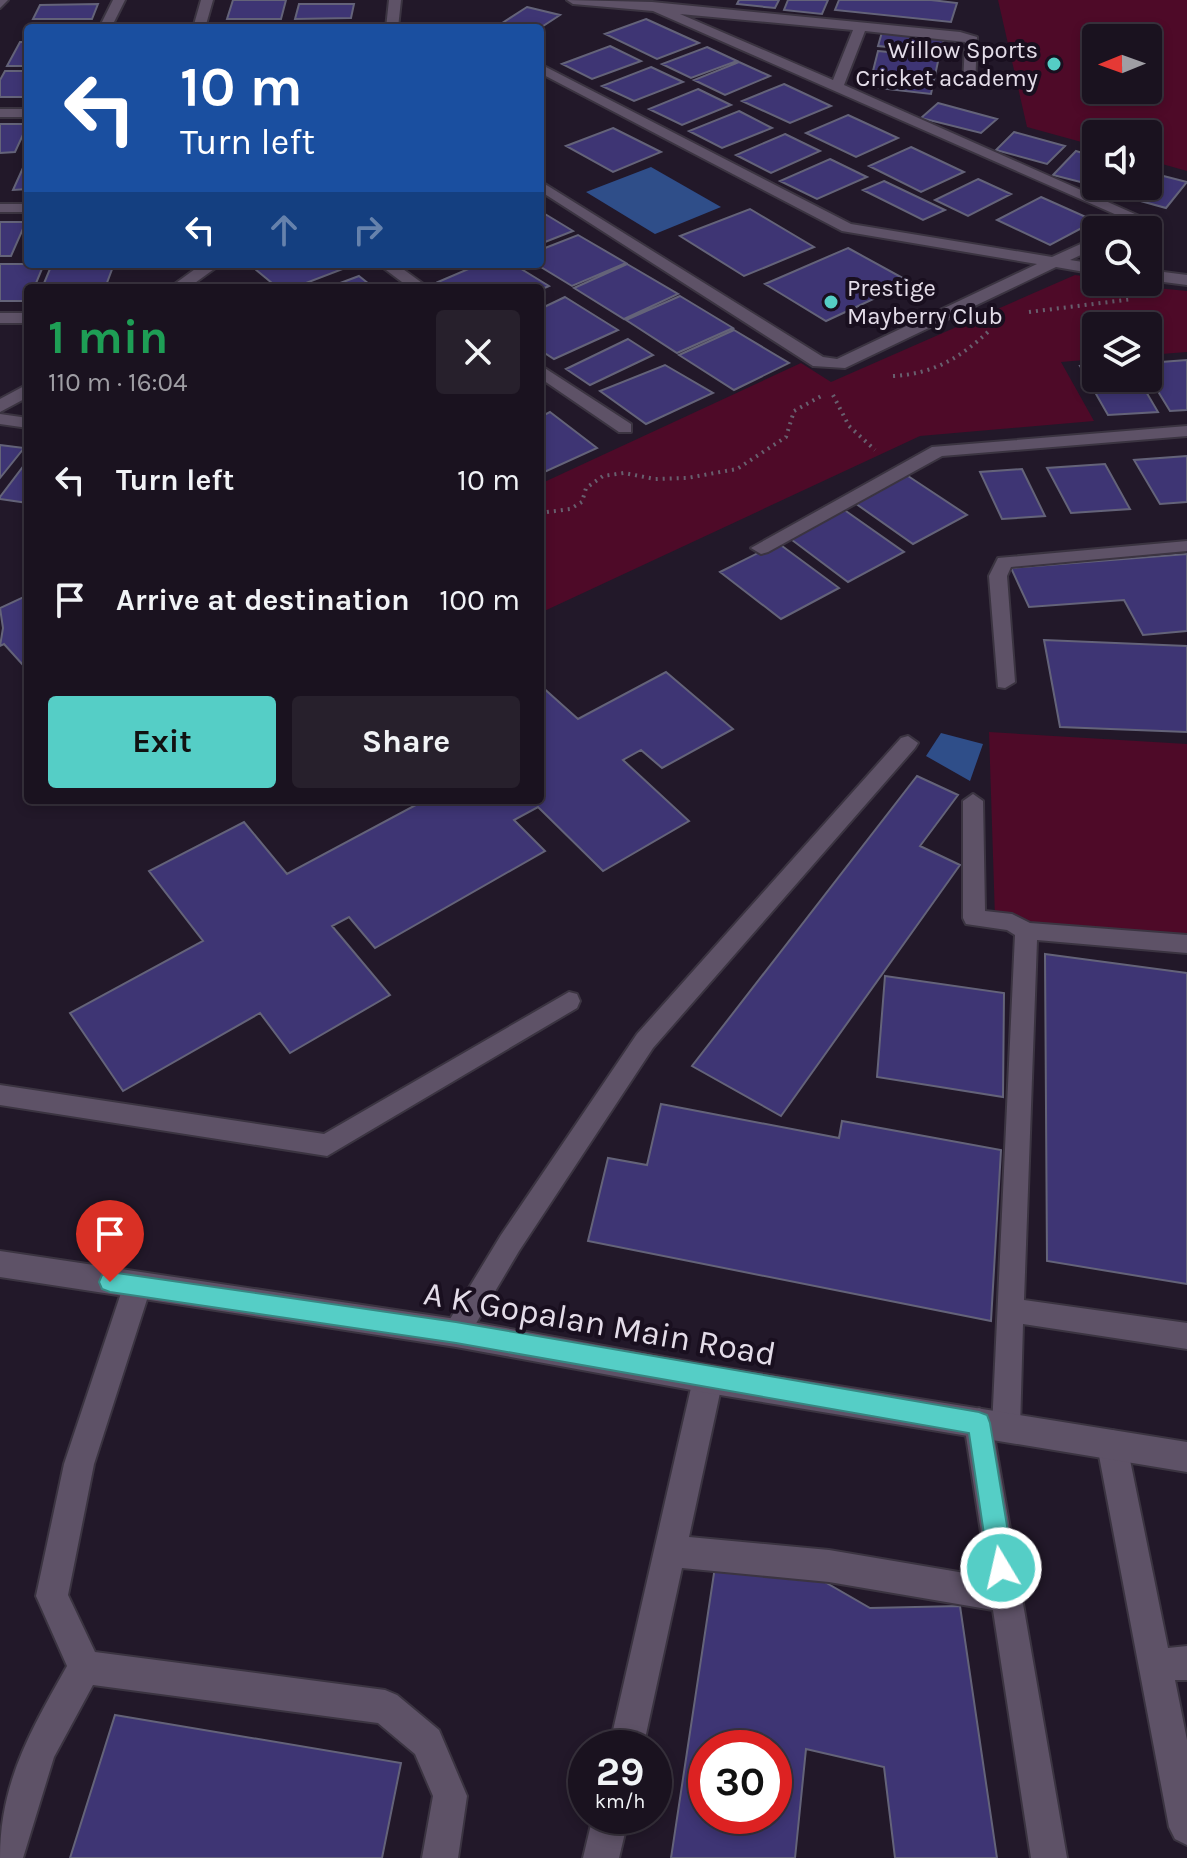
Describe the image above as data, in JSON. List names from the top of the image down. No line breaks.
{"streets":{"street":["A K Gopalan Main Road"]},"places":["Willow Sports Cricket academy","Prestige Mayberry Club"],"north":"left","page":{"turn":["10 m","Turn left"],"heading":["1 min","110 m · 16:04"],"list":[{"name":"Turn left","value":"10 m"},{"name":"Arrive at destination","value":"100 m"}],"buttons":["Exit","Share"],"speed":"29 km/h","limit":"30"}}
